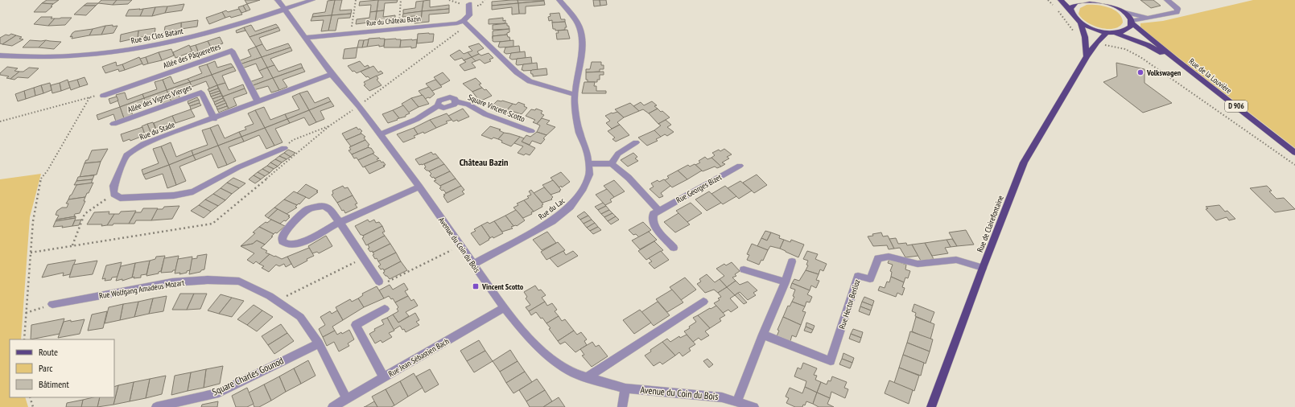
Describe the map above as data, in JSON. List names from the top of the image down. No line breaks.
{"streets":{"main road":["Rue de la Louvière","D 906","Rue de Clairefontaine"],"street":["Rue du Château Bazin","Rue du Clos Batant","Allée des Pâquerettes","Allée des Vignes Vierges","Square Vincent Scotto","Rue du Stade","Rue Georges Bizet","Rue du Lac","Avenue du Coin du Bois","Rue Wolfgang Amadeus Mozart","Rue Hector Berlioz","Rue Jean Sébastien Bach","Square Charles Gounod"]},"crossings":[["Rue du Château Bazin","Avenue du Coin du Bois"],["Rue du Clos Batant","Avenue du Coin du Bois"],["Allée des Pâquerettes","Rue du Stade"],["Rue de la Louvière","Rue de Clairefontaine"],["Allée des Vignes Vierges","Rue du Stade"],["Square Vincent Scotto","Avenue du Coin du Bois"],["Rue du Stade","Avenue du Coin du Bois"],["Rue du Lac","Avenue du Coin du Bois"],["Rue de Clairefontaine","Rue Hector Berlioz"],["Avenue du Coin du Bois","Rue Jean Sébastien Bach"],["Rue Wolfgang Amadeus Mozart","Rue Jean Sébastien Bach"],["Rue Wolfgang Amadeus Mozart","Square Charles Gounod"]],"districts":["Château Bazin"],"places":{"other":["Volkswagen"],"transit":["Vincent Scotto"]},"legend":["Route","Parc","Bâtiment"]}
